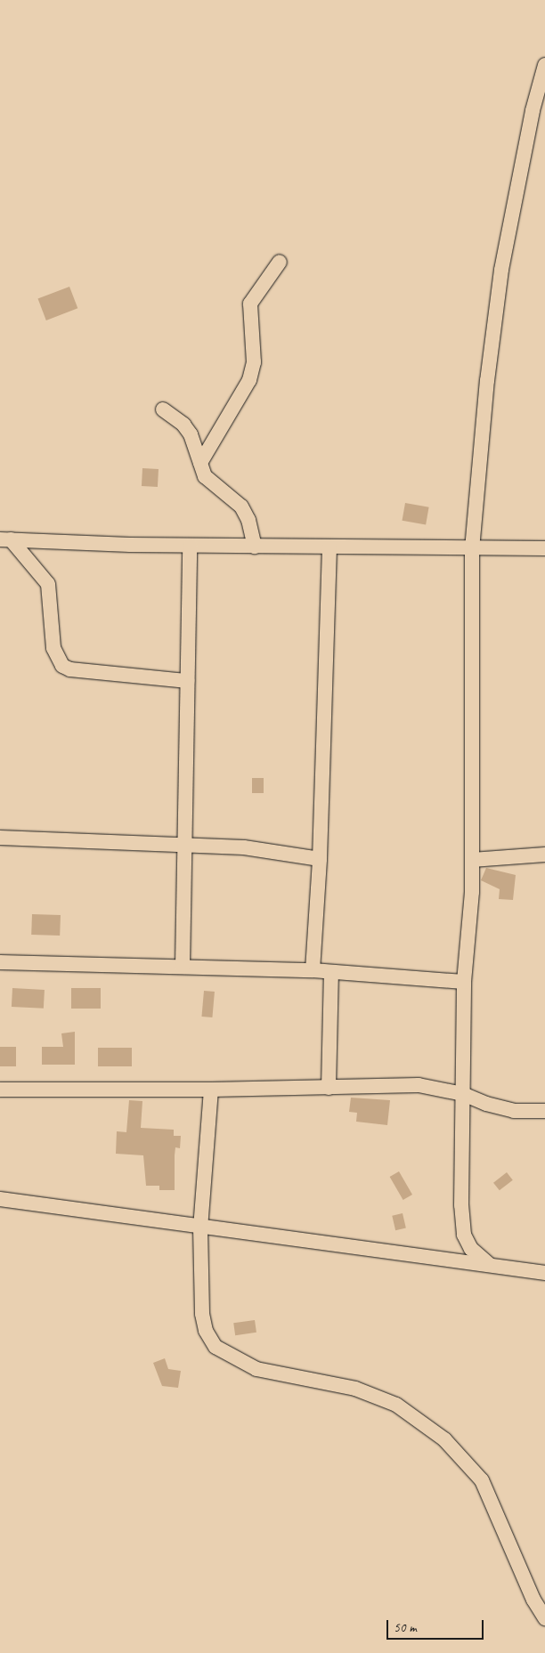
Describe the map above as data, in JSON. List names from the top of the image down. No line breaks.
{"scale_bar":"50 m"}
